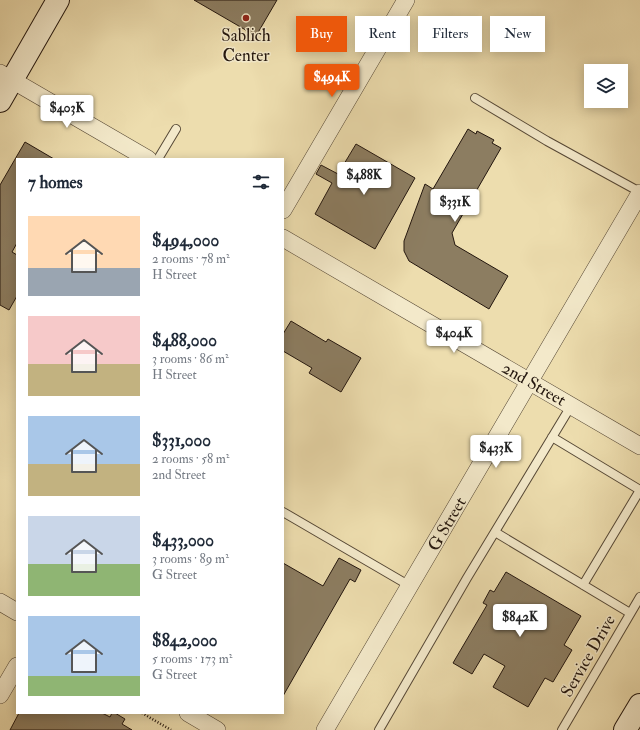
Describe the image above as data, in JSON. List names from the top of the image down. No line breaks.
{"streets":{"street":["2nd Street","G Street"],"lane":["Service Drive"]},"crossings":[["2nd Street","G Street"]],"places":["Sablich Center"],"page":{"chip":["Buy","Rent","Filters","New"],"price":["$494K","$403K","$488K","$331K","$404K","$433K","$842K"],"heading":"7 homes","list":[{"name":"$494,000","note":"2 rooms · 78 m² · H Street"},{"name":"$488,000","note":"3 rooms · 86 m² · H Street"},{"name":"$331,000","note":"2 rooms · 58 m² · 2nd Street"},{"name":"$433,000","note":"3 rooms · 89 m² · G Street"},{"name":"$842,000","note":"5 rooms · 173 m² · G Street"}]}}
